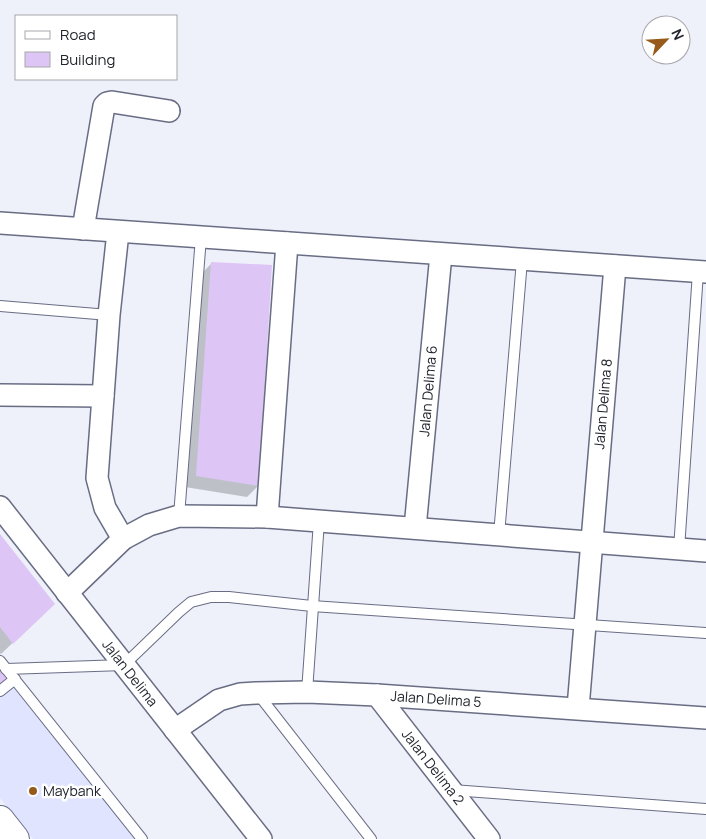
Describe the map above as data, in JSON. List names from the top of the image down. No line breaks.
{"streets":{"street":["Jalan Delima 6","Jalan Delima 8","Jalan Delima","Jalan Delima 5","Jalan Delima 2"]},"crossings":[["Jalan Delima 8","Jalan Delima 5"],["Jalan Delima","Jalan Delima 5"],["Jalan Delima 5","Jalan Delima 2"]],"places":["Maybank"],"legend":["Road","Building"],"north":"top right"}
